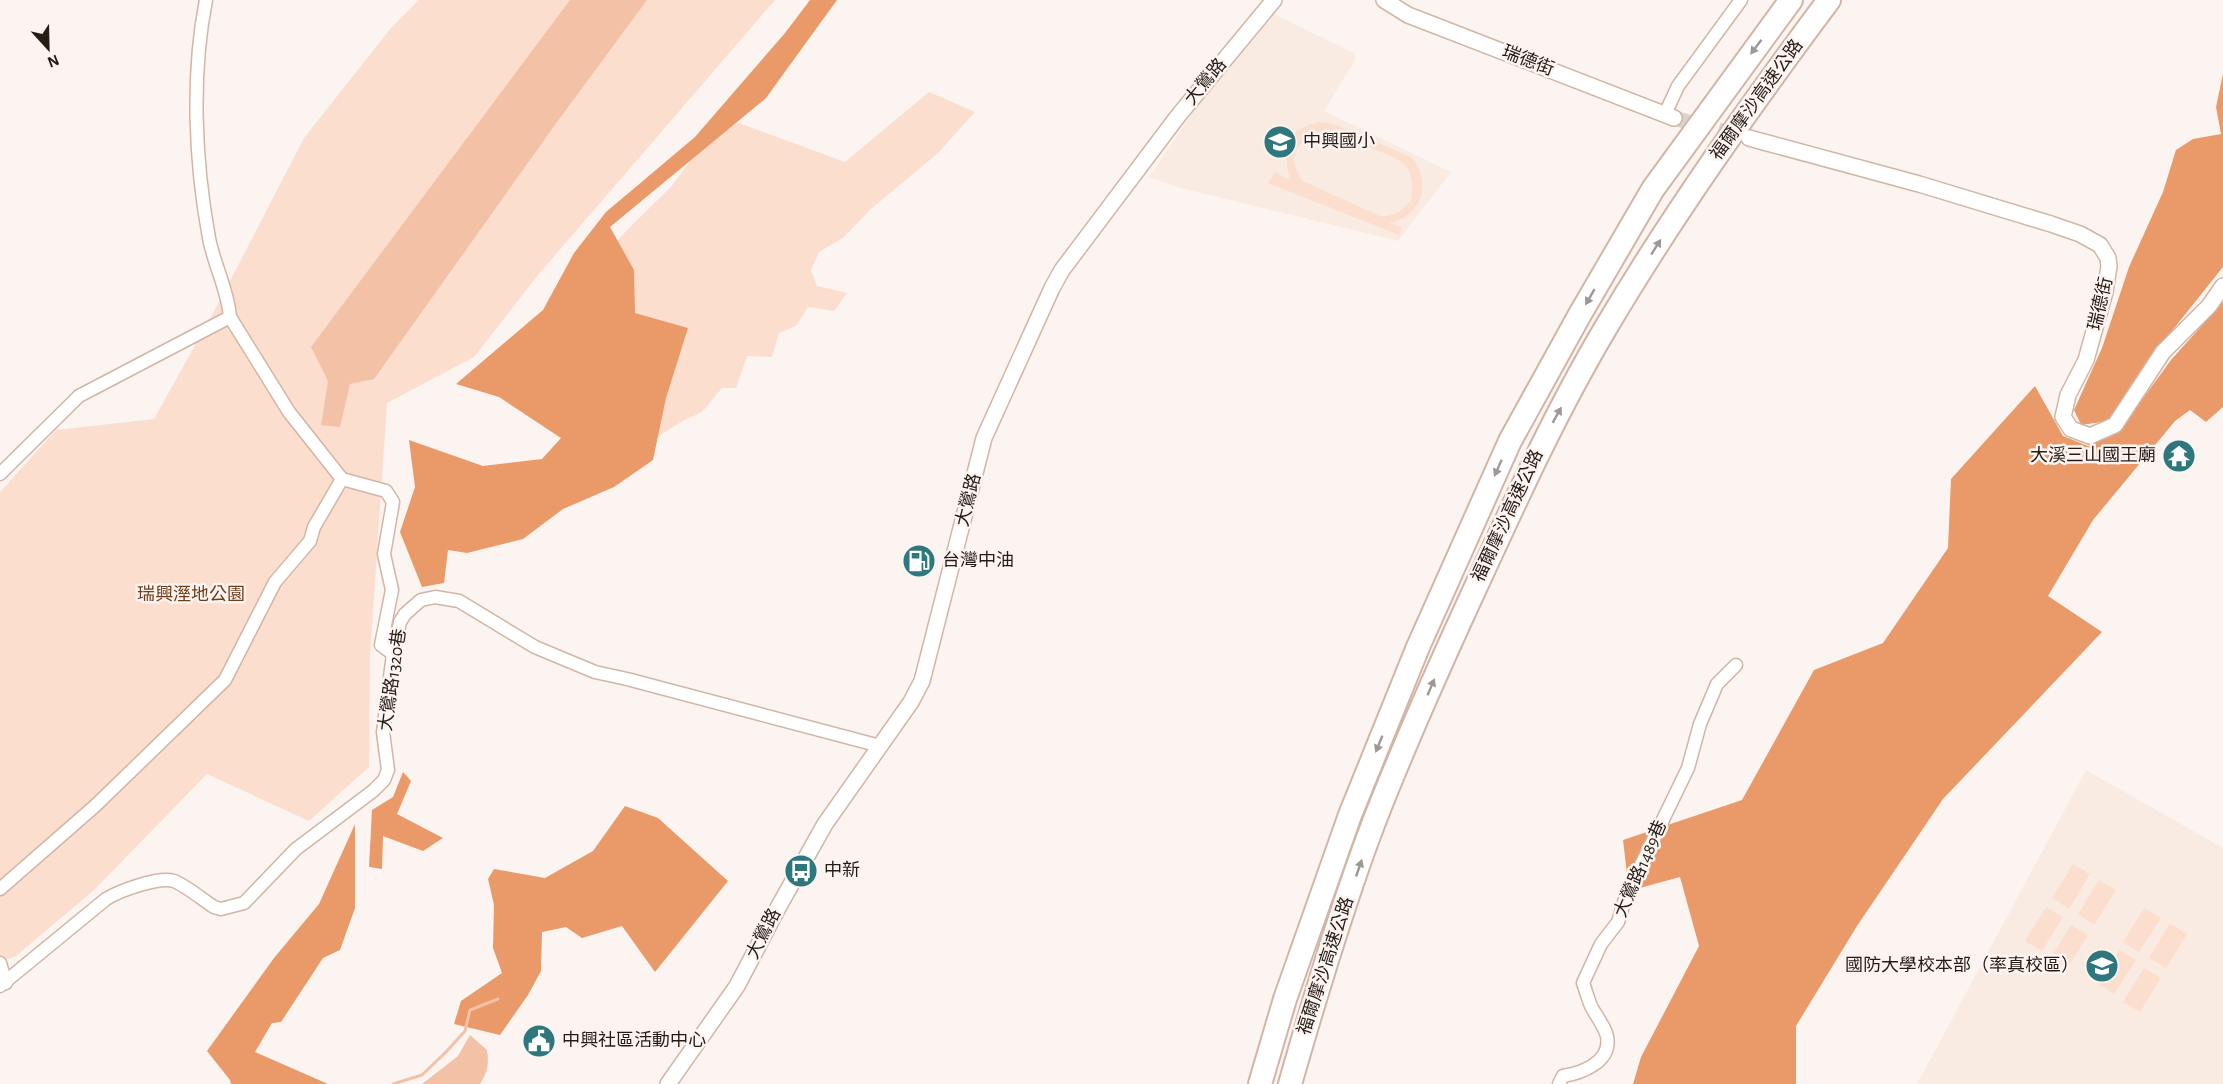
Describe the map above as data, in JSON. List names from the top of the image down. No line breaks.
{"streets":{"highway":["福爾摩沙高速公路"],"street":["瑞德街","大鶯路","大鶯路1320巷","大鶯路1489巷"]},"crossings":[["大鶯路","大鶯路1320巷"]],"parks":["瑞興溼地公園"],"places":{"school or university":["中興國小","國防大學校本部（率真校區）"],"temple":["大溪三山國王廟"],"fuel station":["台灣中油"],"bus stop":["中新"],"public building":["中興社區活動中心"]},"north":"bottom"}
